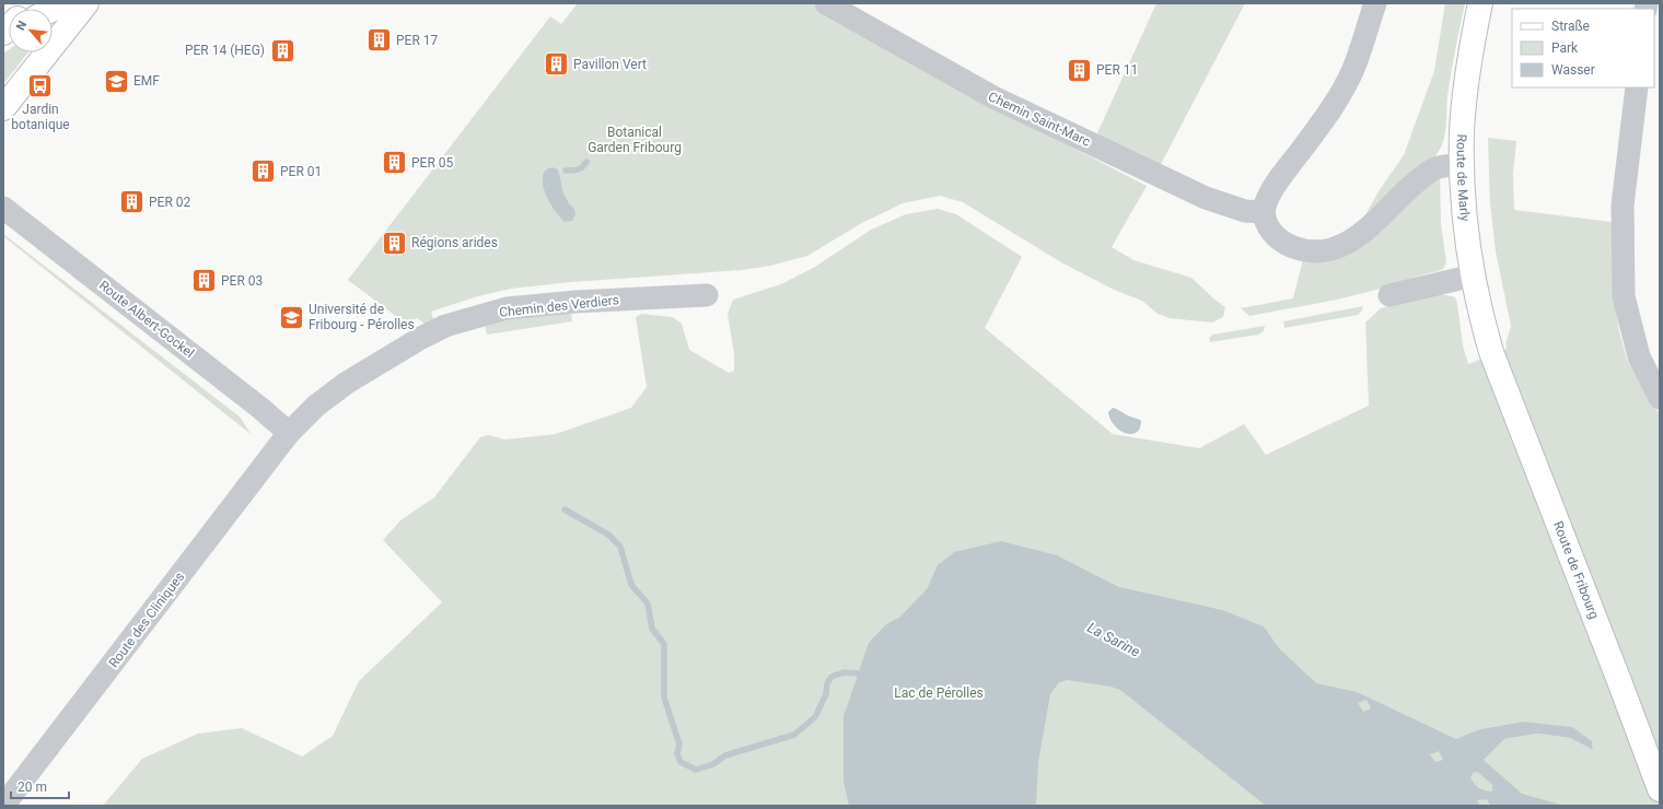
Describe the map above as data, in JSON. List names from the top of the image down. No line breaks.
{"streets":{"main road":["Route de Marly","Route de Fribourg"],"street":["Chemin Saint-Marc","Chemin des Verdiers","Route Albert-Gockel","Route des Cliniques"]},"crossings":[["Route de Marly","Route de Fribourg"],["Chemin des Verdiers","Route Albert-Gockel"],["Chemin des Verdiers","Route des Cliniques"],["Route Albert-Gockel","Route des Cliniques"]],"water":["La Sarine"],"parks":["Botanical Garden Fribourg","Lac de Pérolles"],"places":{"building":["PER 17","PER 14 (HEG)","Pavillon Vert","PER 11","PER 05","PER 01","PER 02","Régions arides","PER 03"],"school or university":["EMF","Université de Fribourg - Pérolles"],"bus stop":["Jardin botanique"]},"legend":["Straße","Park","Wasser"],"scale_bar":"20 m","north":"top left"}
